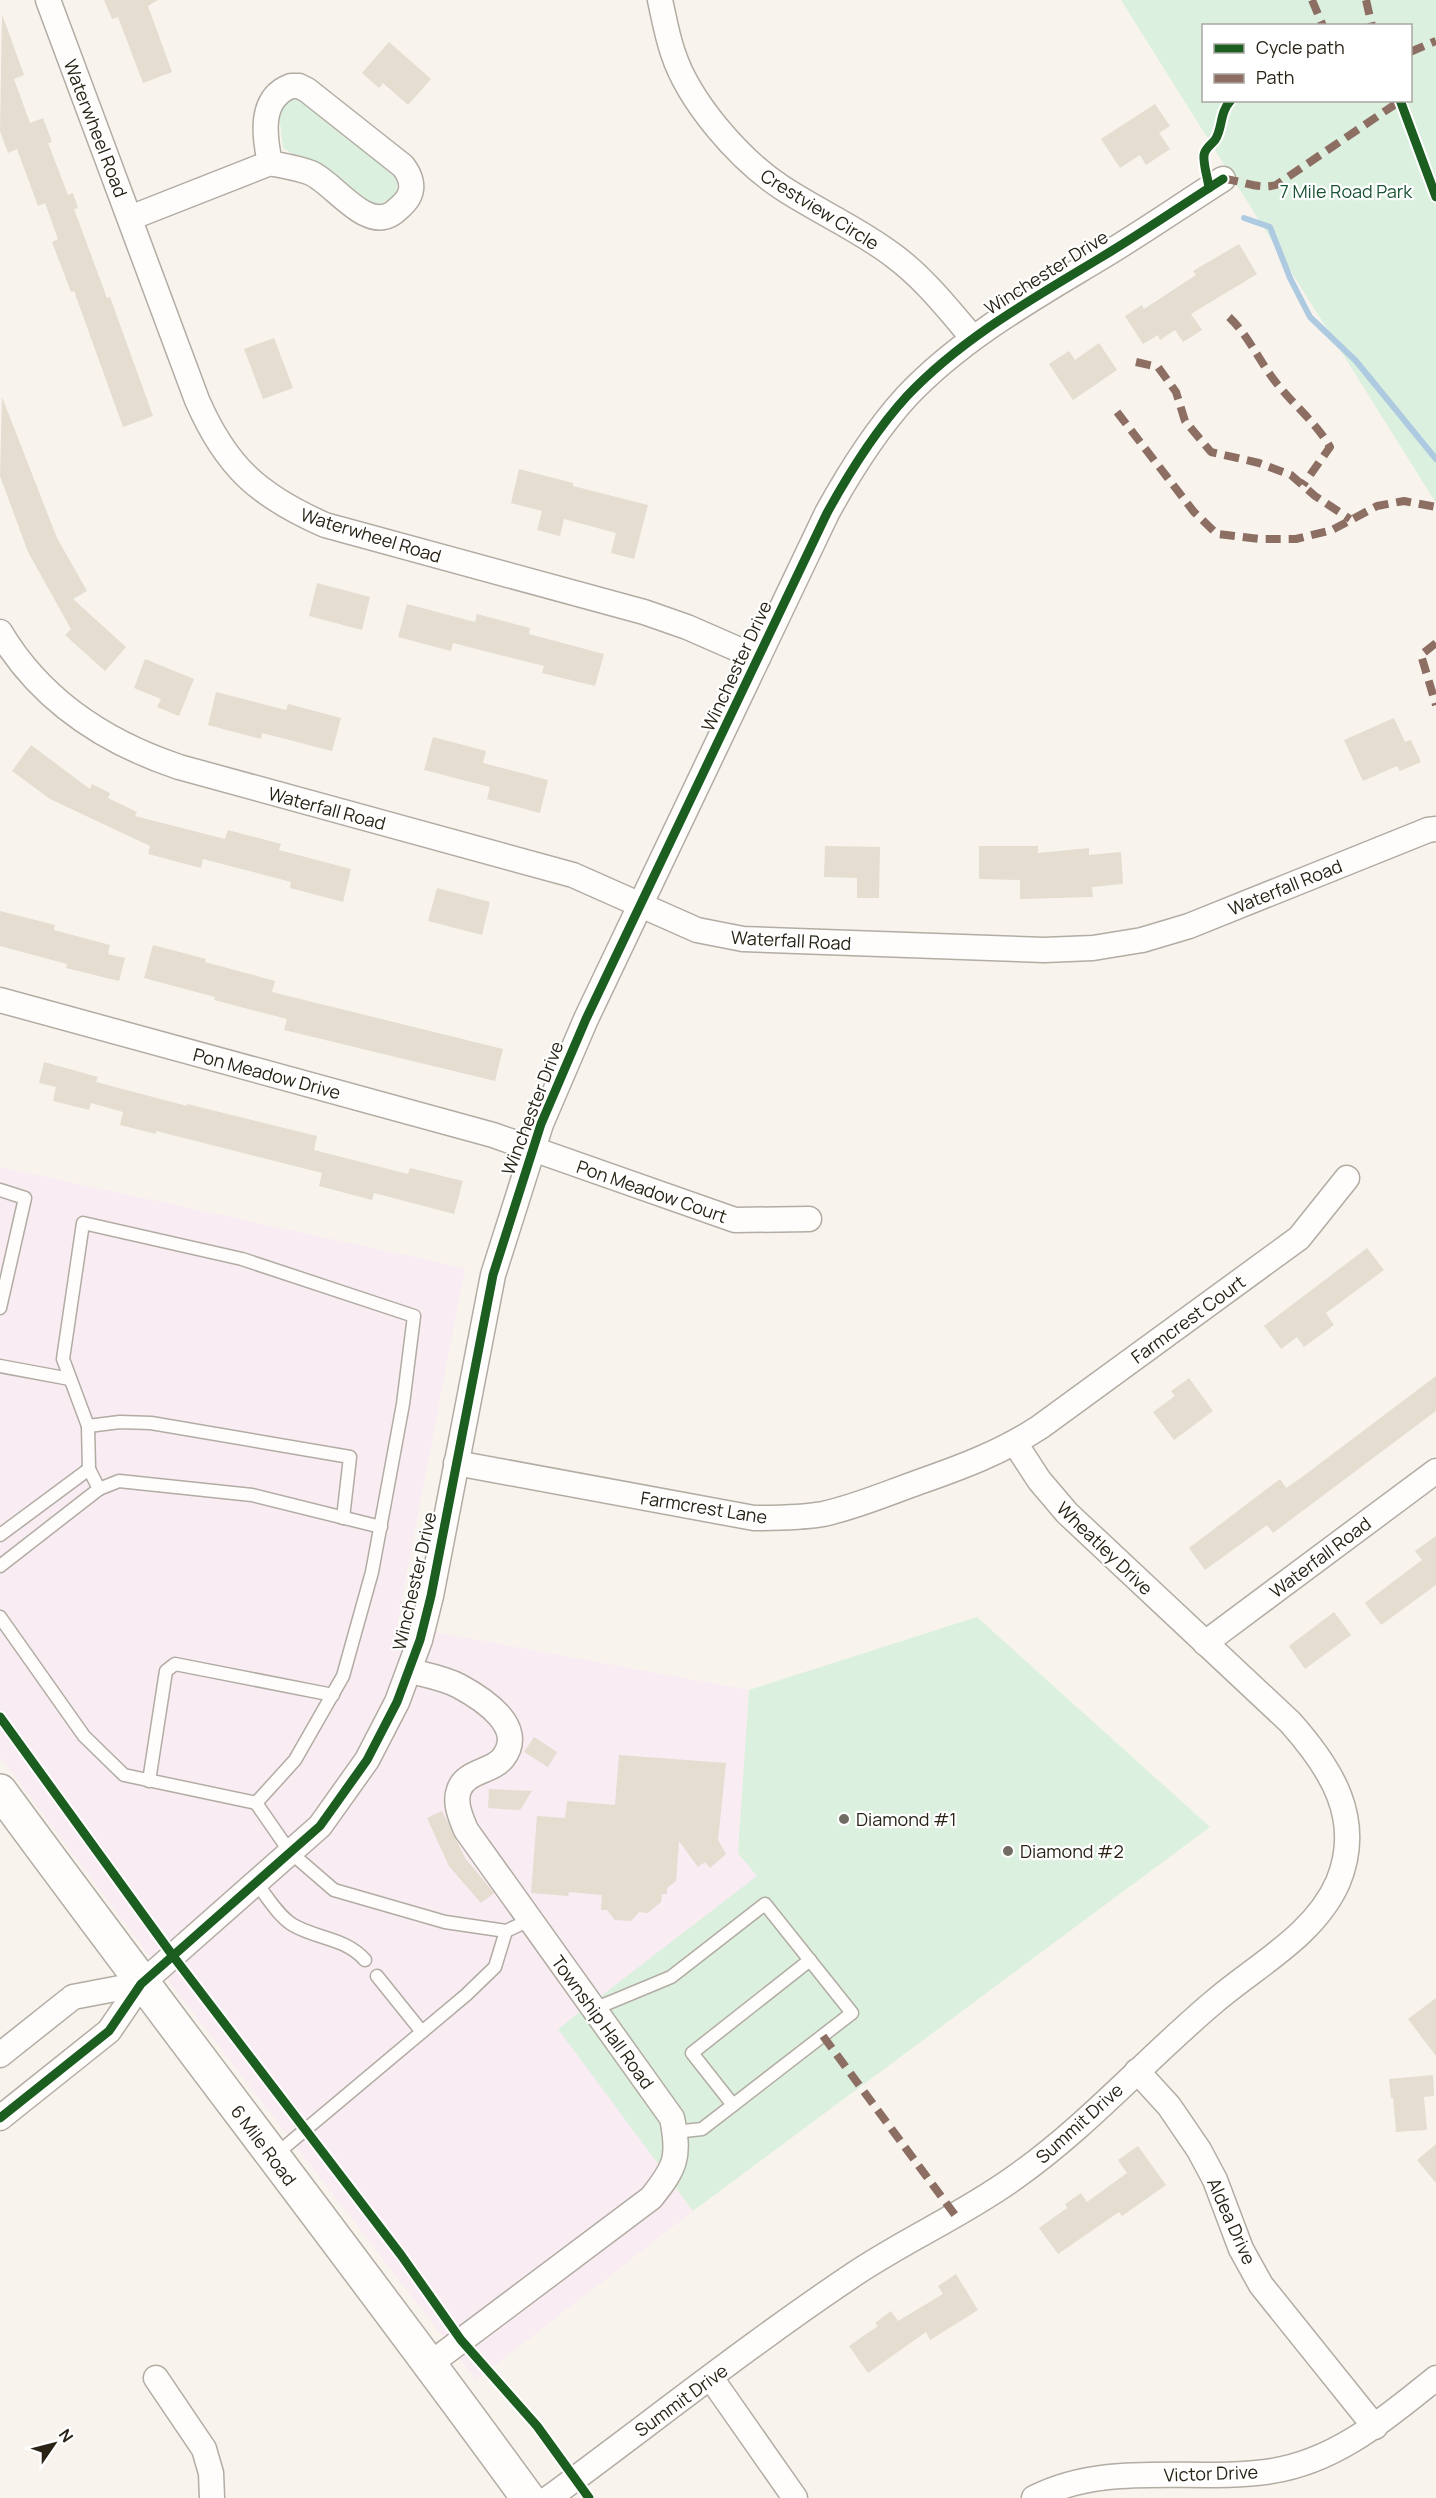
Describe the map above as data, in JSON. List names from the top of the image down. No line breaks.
{"streets":{"street":["Waterwheel Road","Crestview Circle","Winchester Drive","Waterfall Road","Pon Meadow Drive","Pon Meadow Court","Farmcrest Court","Farmcrest Lane","Wheatley Drive","Township Hall Road","Summit Drive","6 Mile Road","Aldea Drive","Victor Drive"]},"crossings":[["Waterwheel Road","Winchester Drive"],["Crestview Circle","Winchester Drive"],["Winchester Drive","Waterfall Road"],["Winchester Drive","Pon Meadow Drive"],["Winchester Drive","Pon Meadow Court"],["Winchester Drive","Farmcrest Lane"],["Winchester Drive","Township Hall Road"],["Winchester Drive","6 Mile Road"],["Waterfall Road","Wheatley Drive"],["Waterfall Road","Summit Drive"],["Pon Meadow Drive","Pon Meadow Court"],["Farmcrest Court","Farmcrest Lane"],["Farmcrest Court","Wheatley Drive"],["Farmcrest Lane","Wheatley Drive"],["Wheatley Drive","Summit Drive"],["Township Hall Road","6 Mile Road"],["Summit Drive","Aldea Drive"],["Aldea Drive","Victor Drive"]],"parks":["7 Mile Road Park"],"places":["Diamond #1","Diamond #2"],"legend":["Cycle path","Path"],"north":"top right"}
